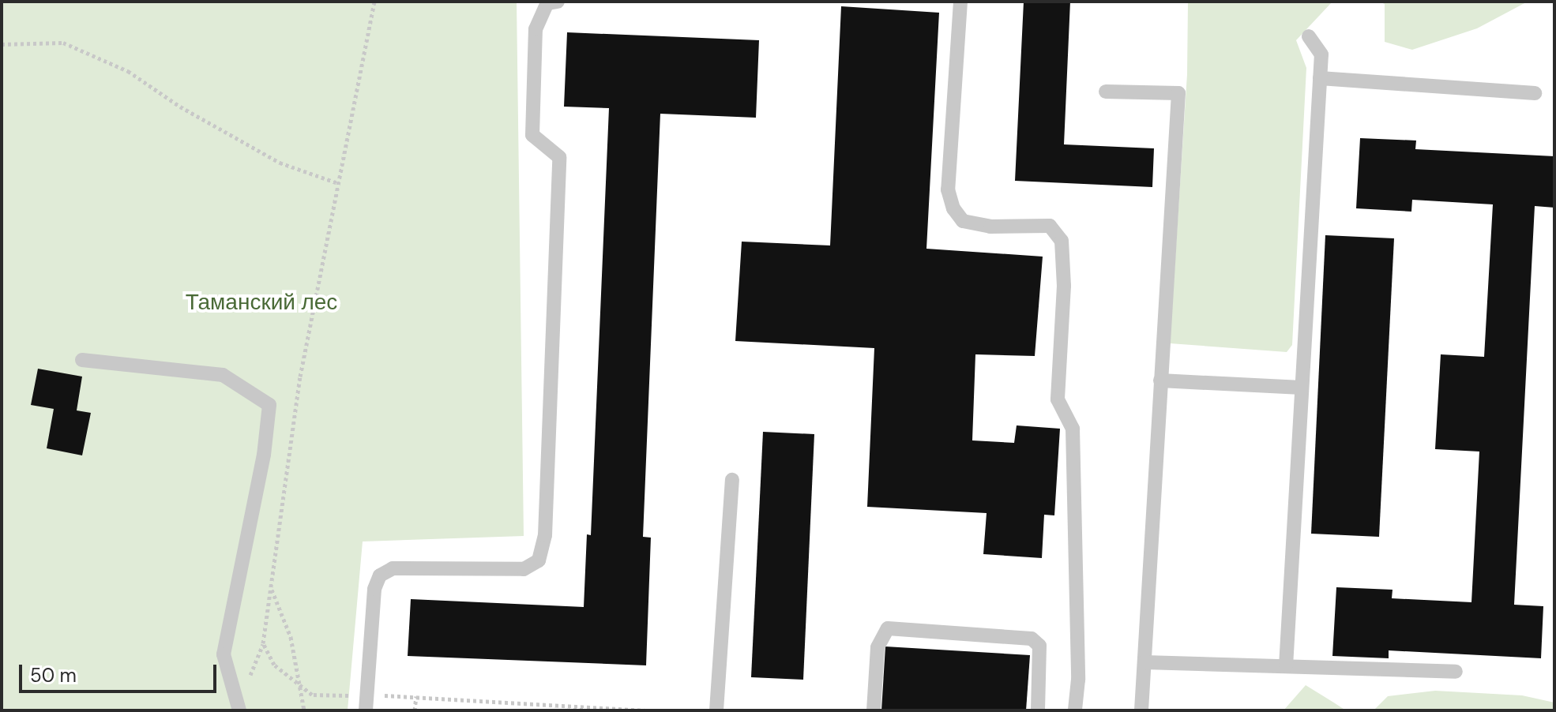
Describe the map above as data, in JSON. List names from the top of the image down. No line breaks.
{"parks":["Таманский лес"],"scale_bar":"50 m"}
